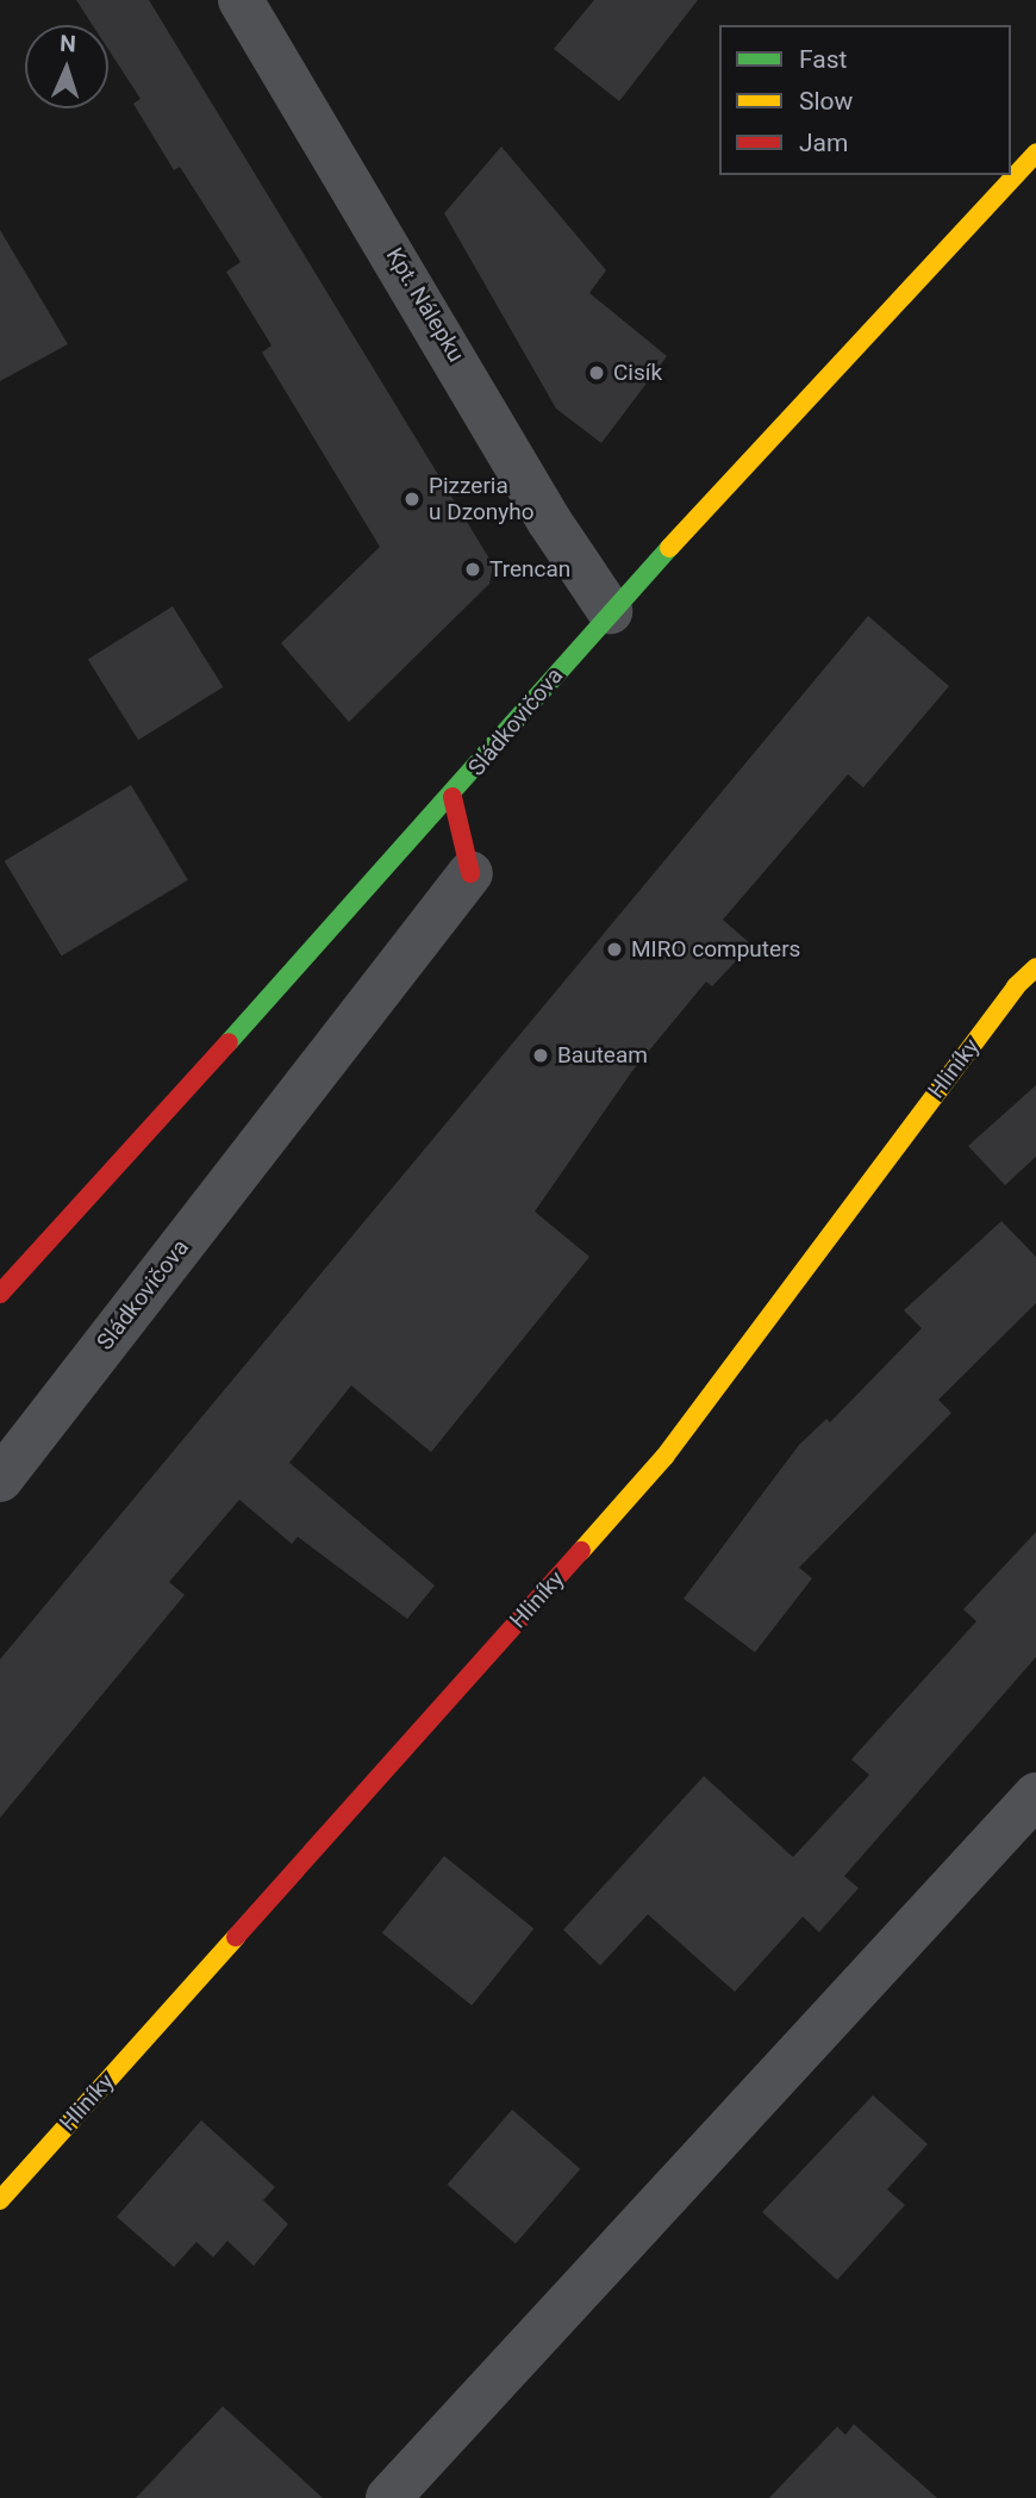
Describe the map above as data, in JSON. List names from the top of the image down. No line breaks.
{"streets":{"main road":["Sládkovičova","Hliníky"],"street":["Kpt. Nálepku"]},"crossings":[["Kpt. Nálepku","Sládkovičova"]],"places":["Cisík","Pizzeria u Dzonyho","Trencan","MIRO computers","Bauteam"],"legend":["Fast","Slow","Jam"],"north":"top"}
